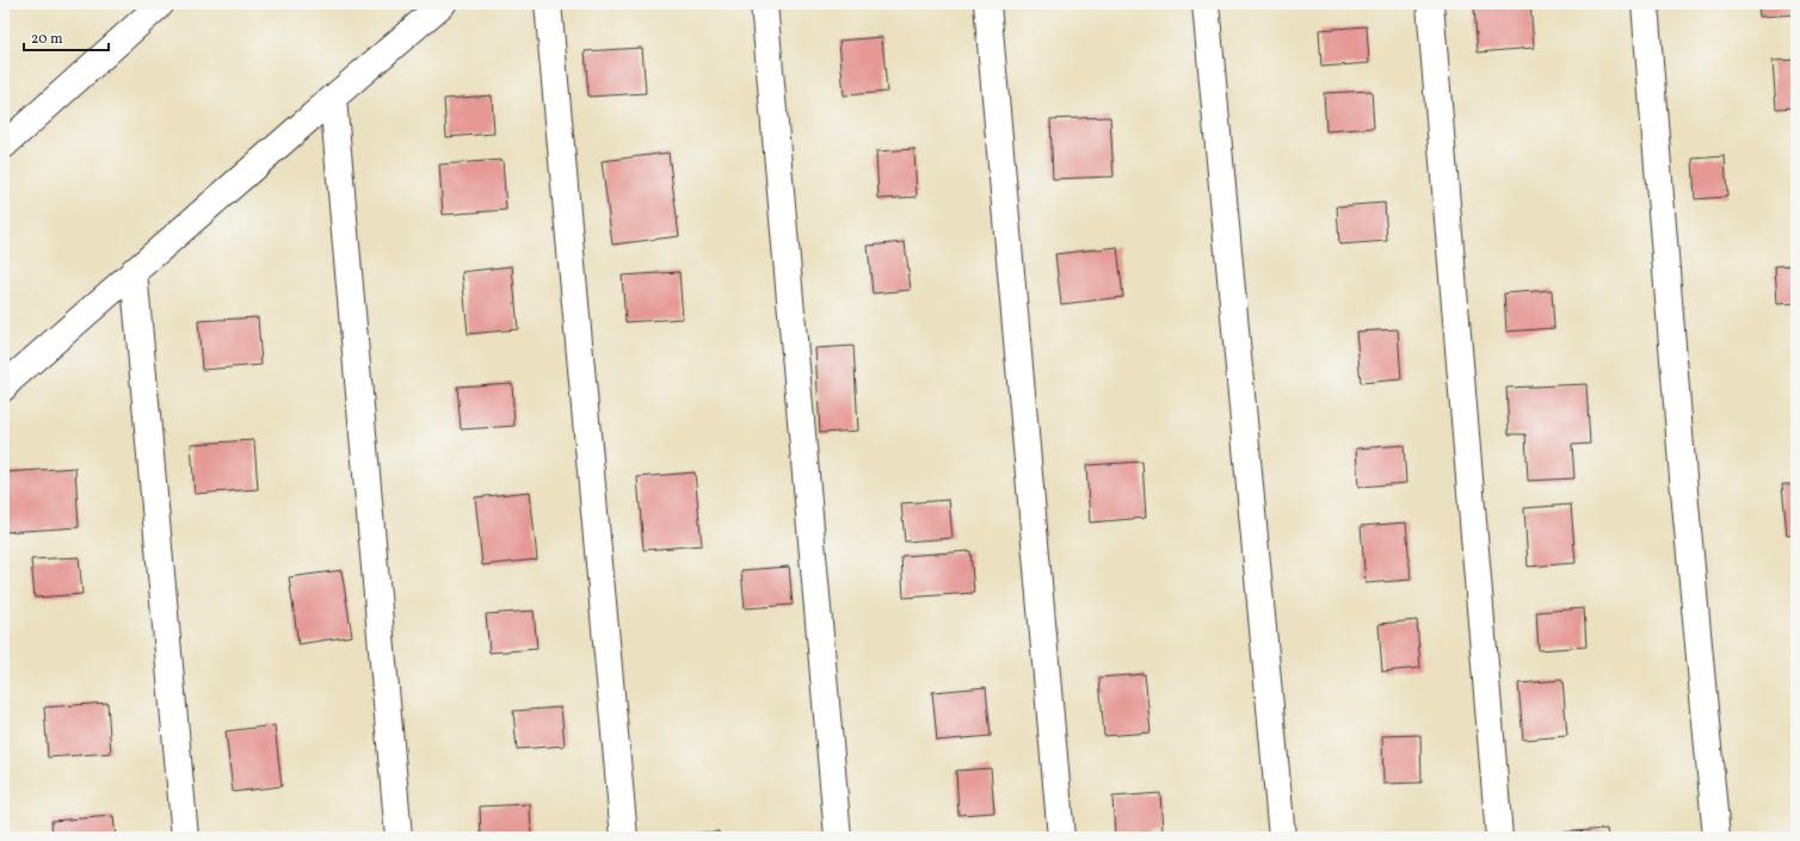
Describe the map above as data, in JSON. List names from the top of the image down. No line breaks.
{"scale_bar":"20 m"}
